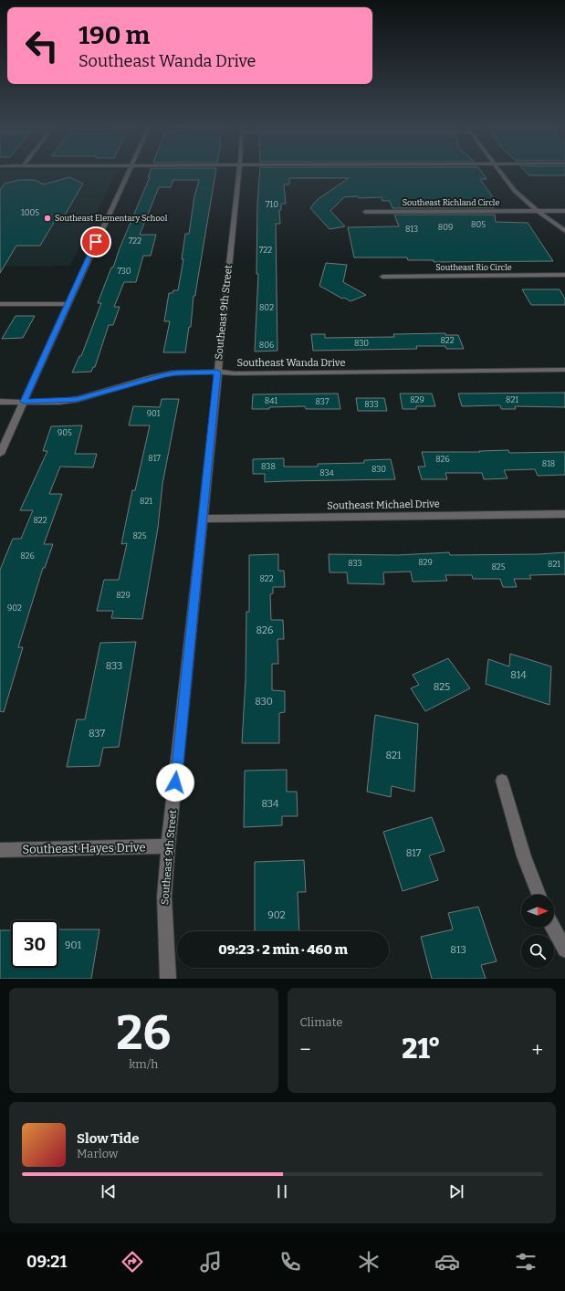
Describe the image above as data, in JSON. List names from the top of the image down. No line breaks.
{"streets":{"street":["Southeast Richland Circle","Southeast Rio Circle","Southeast 9th Street","Southeast Wanda Drive","Southeast Michael Drive","Southeast Hayes Drive"]},"crossings":[["Southeast 9th Street","Southeast Wanda Drive"],["Southeast 9th Street","Southeast Michael Drive"],["Southeast 9th Street","Southeast Hayes Drive"]],"places":["Southeast Elementary School"],"house_numbers":["710","1005","805","809","813","722","722","730","802","822","830","806","829","821","841","837","833","901","905","817","826","818","838","830","834","821","822","825","826","829","833","821","825","822","829","902","826","833","814","825","830","837","821","834","817","902","901","813"],"north":"right","page":{"turn":["190 m","Southeast Wanda Drive"],"limit":"30","trip":"09:23 · 2 min · 460 m","tile":[["26","km/h"],"Climate"],"heat":["−","21°","+"],"song":["Slow Tide","Marlow"],"tabs":"09:21"}}
